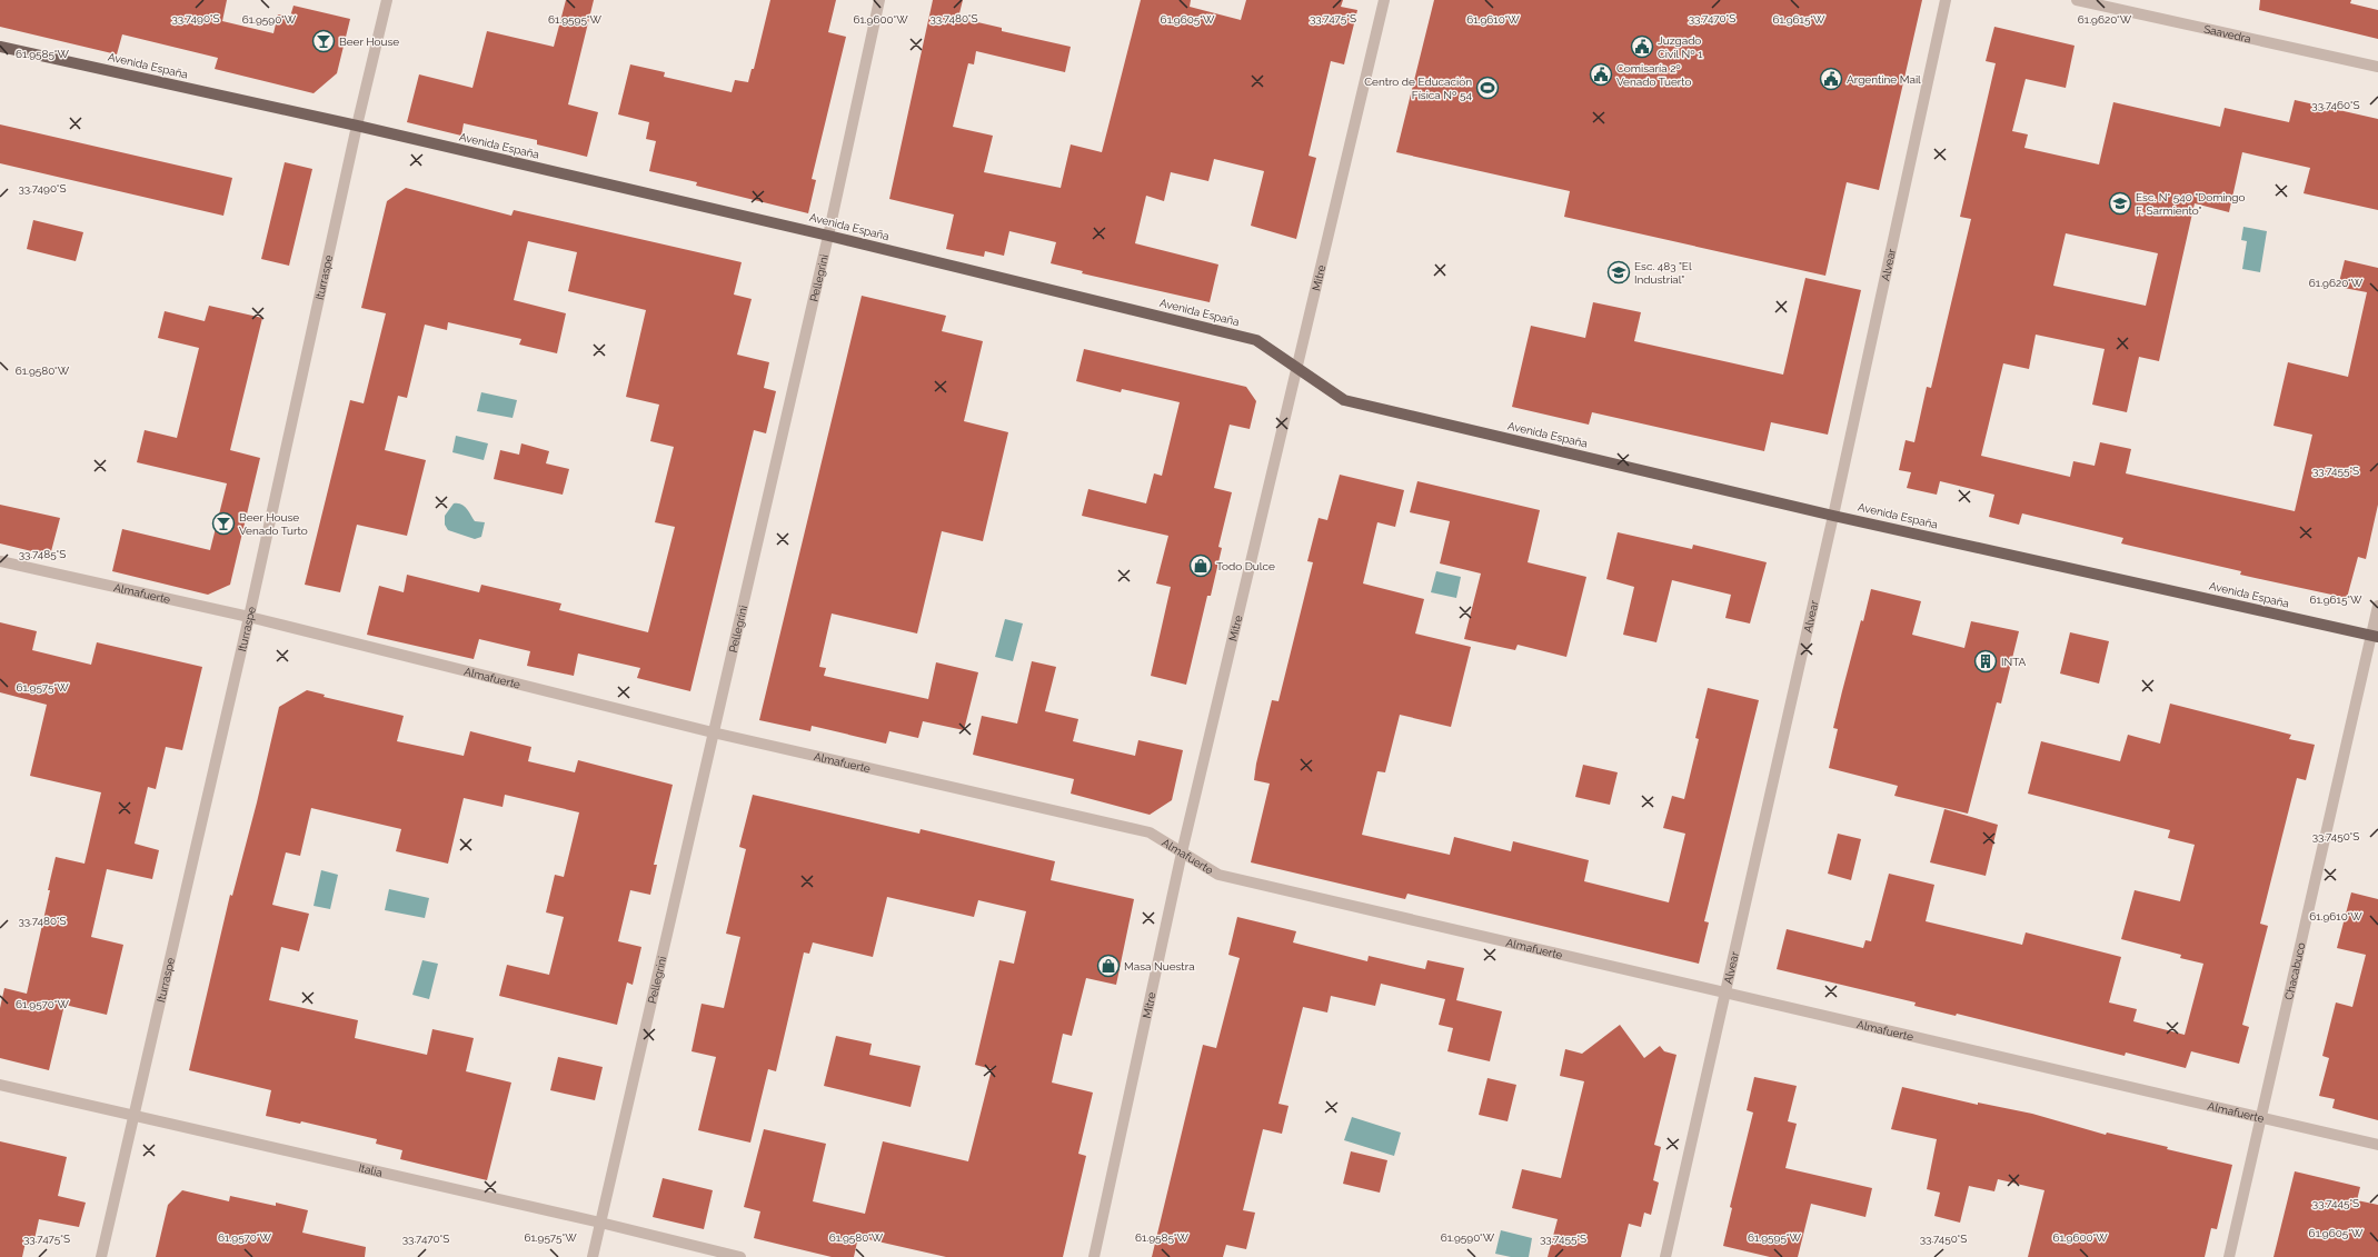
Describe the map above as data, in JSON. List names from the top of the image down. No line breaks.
{"streets":{"main road":["Avenida España"],"street":["Saavedra","Alvear","Iturraspe","Pellegrini","Mitre","Almafuerte","Chacabuco","Italia"]},"crossings":[["Avenida España","Alvear"],["Avenida España","Iturraspe"],["Avenida España","Pellegrini"],["Avenida España","Mitre"],["Avenida España","Chacabuco"],["Alvear","Almafuerte"],["Iturraspe","Almafuerte"],["Iturraspe","Italia"],["Pellegrini","Almafuerte"],["Pellegrini","Italia"],["Mitre","Almafuerte"],["Almafuerte","Chacabuco"]],"places":{"bar":["Beer House","Beer House Venado Turto"],"public building":["Juzgado Civil Nº 1","Comisaría 2º Venado Tuerto","Argentine Mail"],"sports":["Centro de Educación Física Nº 54"],"school or university":["Esc. N° 540 \"Domingo F. Sarmiento\"","Esc. 483 \"El Industrial\""],"shop":["Todo Dulce","Masa Nuestra"],"building":["INTA"]},"coordinates":["33.7490°S","33.7480°S","33.7475°S","33.7470°S","61.9590°W","61.9595°W","61.9600°W","61.9605°W","61.9610°W","61.9615°W","61.9620°W","61.9585°W","33.7460°S","61.9580°W","33.7455°S","33.7485°S","61.9575°W","33.7450°S","61.9570°W","33.7445°S"]}
